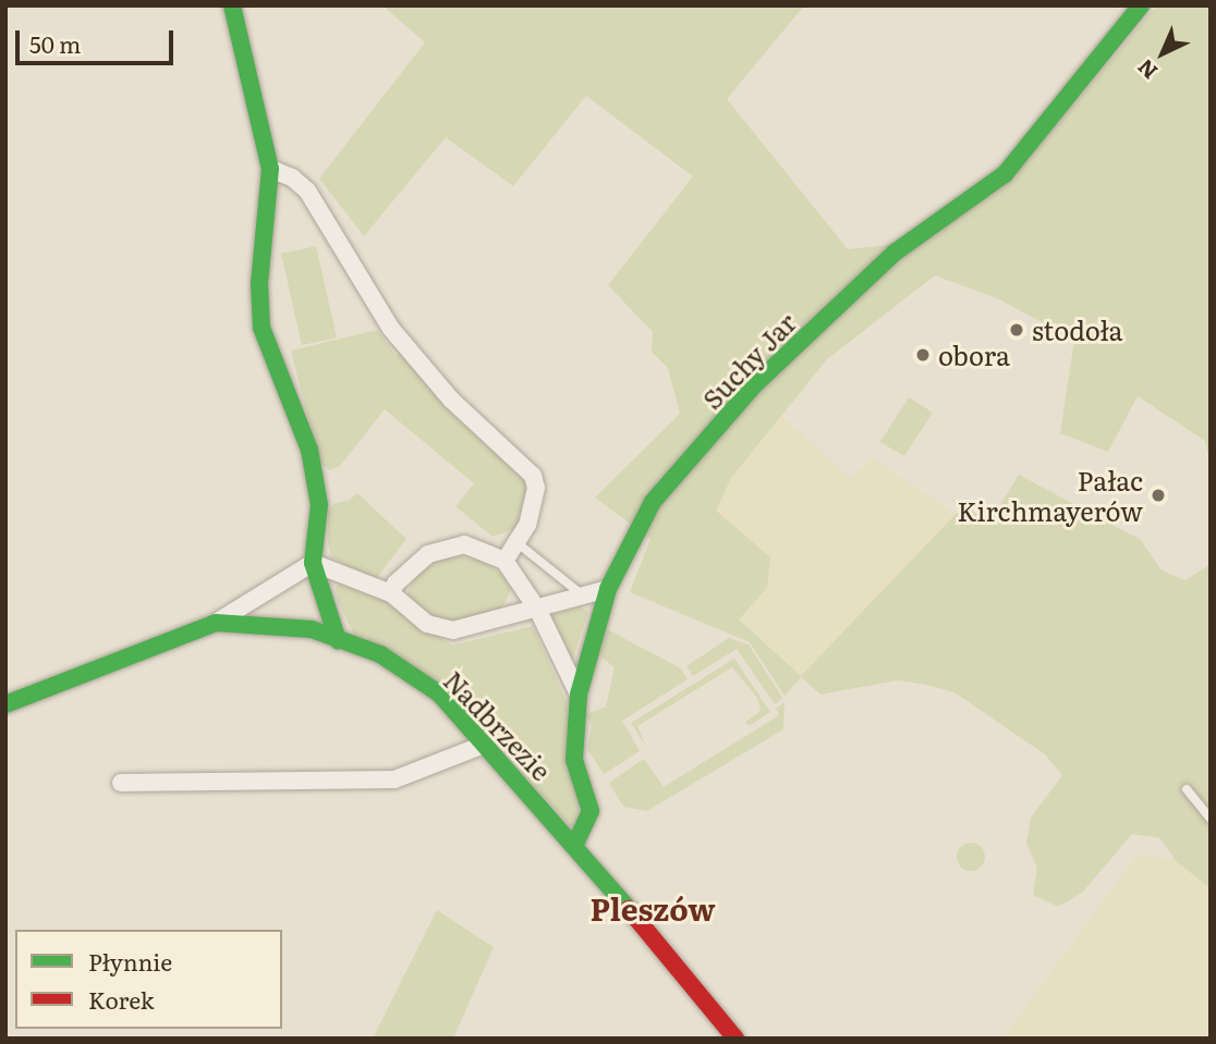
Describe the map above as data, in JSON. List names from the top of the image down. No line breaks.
{"streets":{"street":["Suchy Jar","Nadbrzezie"]},"crossings":[["Suchy Jar","Nadbrzezie"]],"districts":["Pleszów"],"places":["stodoła","obora","Pałac Kirchmayerów"],"legend":["Płynnie","Korek"],"scale_bar":"50 m","north":"bottom left"}
